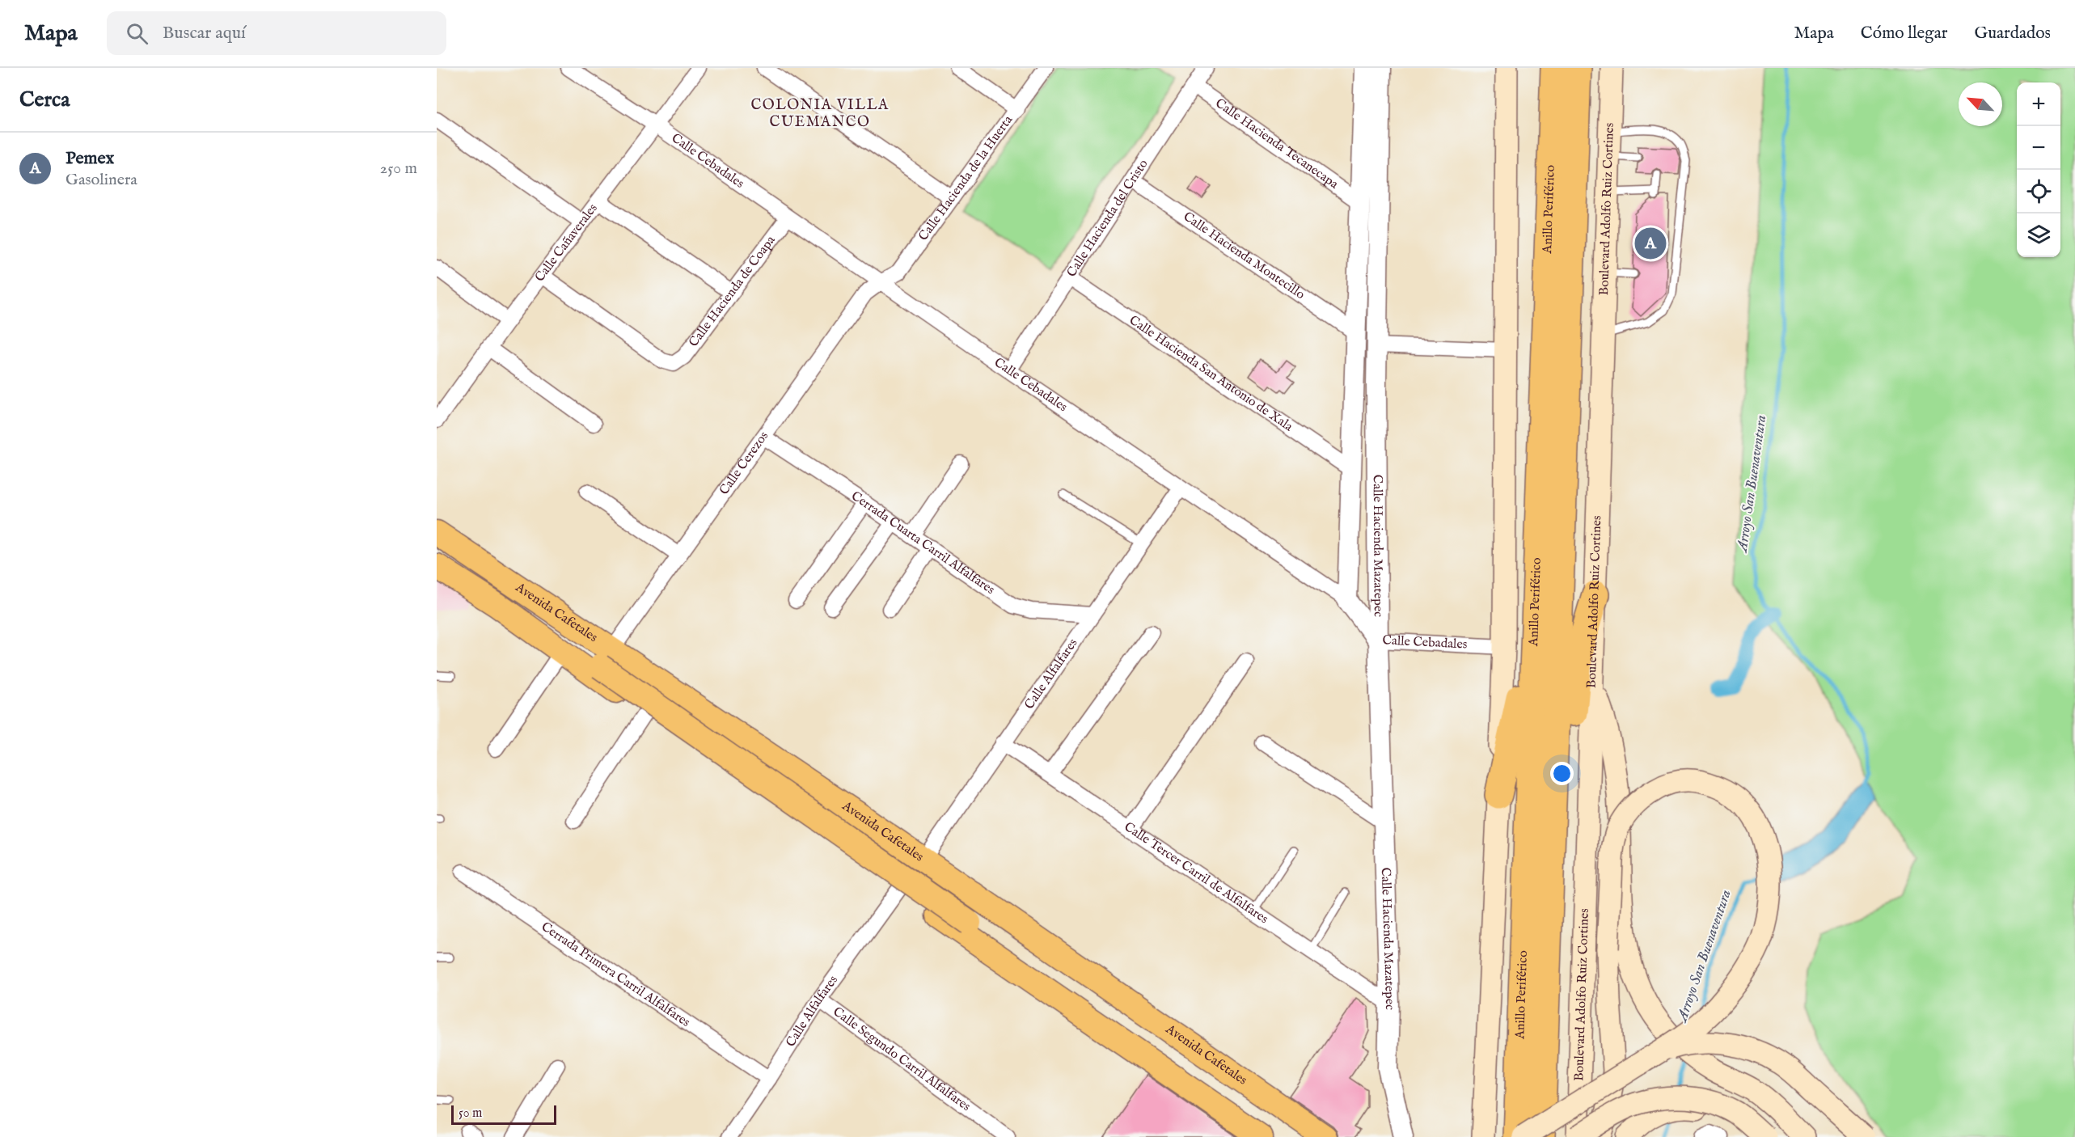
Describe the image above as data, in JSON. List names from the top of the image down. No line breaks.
{"streets":{"highway":["Anillo Periférico"],"main road":["Boulevard Adolfo Ruiz Cortines","Avenida Cafetales"],"street":["Calle Hacienda Tecanecapa","Calle Cebadales","Calle Hacienda de la Huerta","Calle Hacienda del Cristo","Calle Cañaverales","Calle Hacienda Montecillo","Calle Hacienda de Coapa","Calle Hacienda San Antonio de Xala","Calle Cerezos","Cerrada Cuarta Carril Alfalfares","Calle Hacienda Mazatepec","Calle Alfalfares","Calle Tercer Carril de Alfalfares","Cerrada Primera Carril Alfalfares","Calle Segundo Carril Alfalfares"]},"crossings":[["Calle Hacienda Tecanecapa","Calle Hacienda del Cristo"],["Calle Hacienda Tecanecapa","Calle Hacienda Mazatepec"],["Calle Cebadales","Calle Hacienda de la Huerta"],["Calle Cebadales","Calle Hacienda del Cristo"],["Calle Cebadales","Calle Cañaverales"],["Calle Cebadales","Calle Hacienda de Coapa"],["Calle Cebadales","Calle Cerezos"],["Calle Cebadales","Calle Hacienda Mazatepec"],["Calle Cebadales","Calle Alfalfares"],["Calle Hacienda de la Huerta","Calle Cerezos"],["Calle Hacienda del Cristo","Calle Hacienda Montecillo"],["Calle Hacienda del Cristo","Calle Hacienda San Antonio de Xala"],["Calle Cañaverales","Calle Hacienda de Coapa"],["Calle Hacienda Montecillo","Calle Hacienda Mazatepec"],["Calle Hacienda San Antonio de Xala","Calle Hacienda Mazatepec"],["Calle Cerezos","Cerrada Cuarta Carril Alfalfares"],["Calle Cerezos","Avenida Cafetales"],["Cerrada Cuarta Carril Alfalfares","Calle Alfalfares"],["Calle Hacienda Mazatepec","Calle Tercer Carril de Alfalfares"],["Avenida Cafetales","Calle Alfalfares"],["Calle Alfalfares","Calle Tercer Carril de Alfalfares"],["Calle Alfalfares","Cerrada Primera Carril Alfalfares"],["Calle Alfalfares","Calle Segundo Carril Alfalfares"]],"districts":["COLONIA VILLA CUEMANCO"],"water":["Arroyo San Buenaventura"],"scale_bar":"50 m","north":"top left","page":{"header":"Mapa","search":"Buscar aquí","nav":["Mapa","Cómo llegar","Guardados"],"heading":"Cerca","map_buttons":["+","−"],"list":[{"mark":"A","name":"Pemex","note":"Gasolinera","value":"250 m"}],"pins":"A","scale":"50 m"}}
